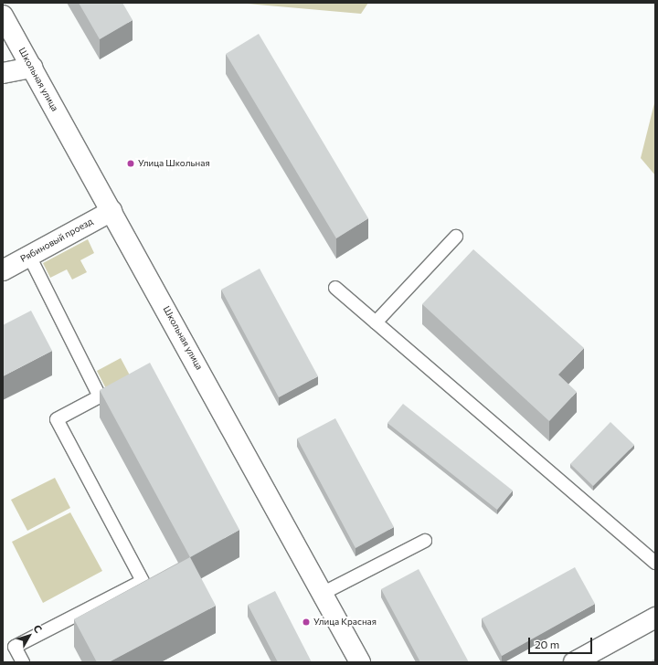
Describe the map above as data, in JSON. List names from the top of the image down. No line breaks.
{"streets":{"street":["Школьная улица","Рябиновый проезд"]},"crossings":[["Школьная улица","Рябиновый проезд"]],"places":["Улица Школьная","Улица Красная"],"scale_bar":"20 m","north":"top right"}
